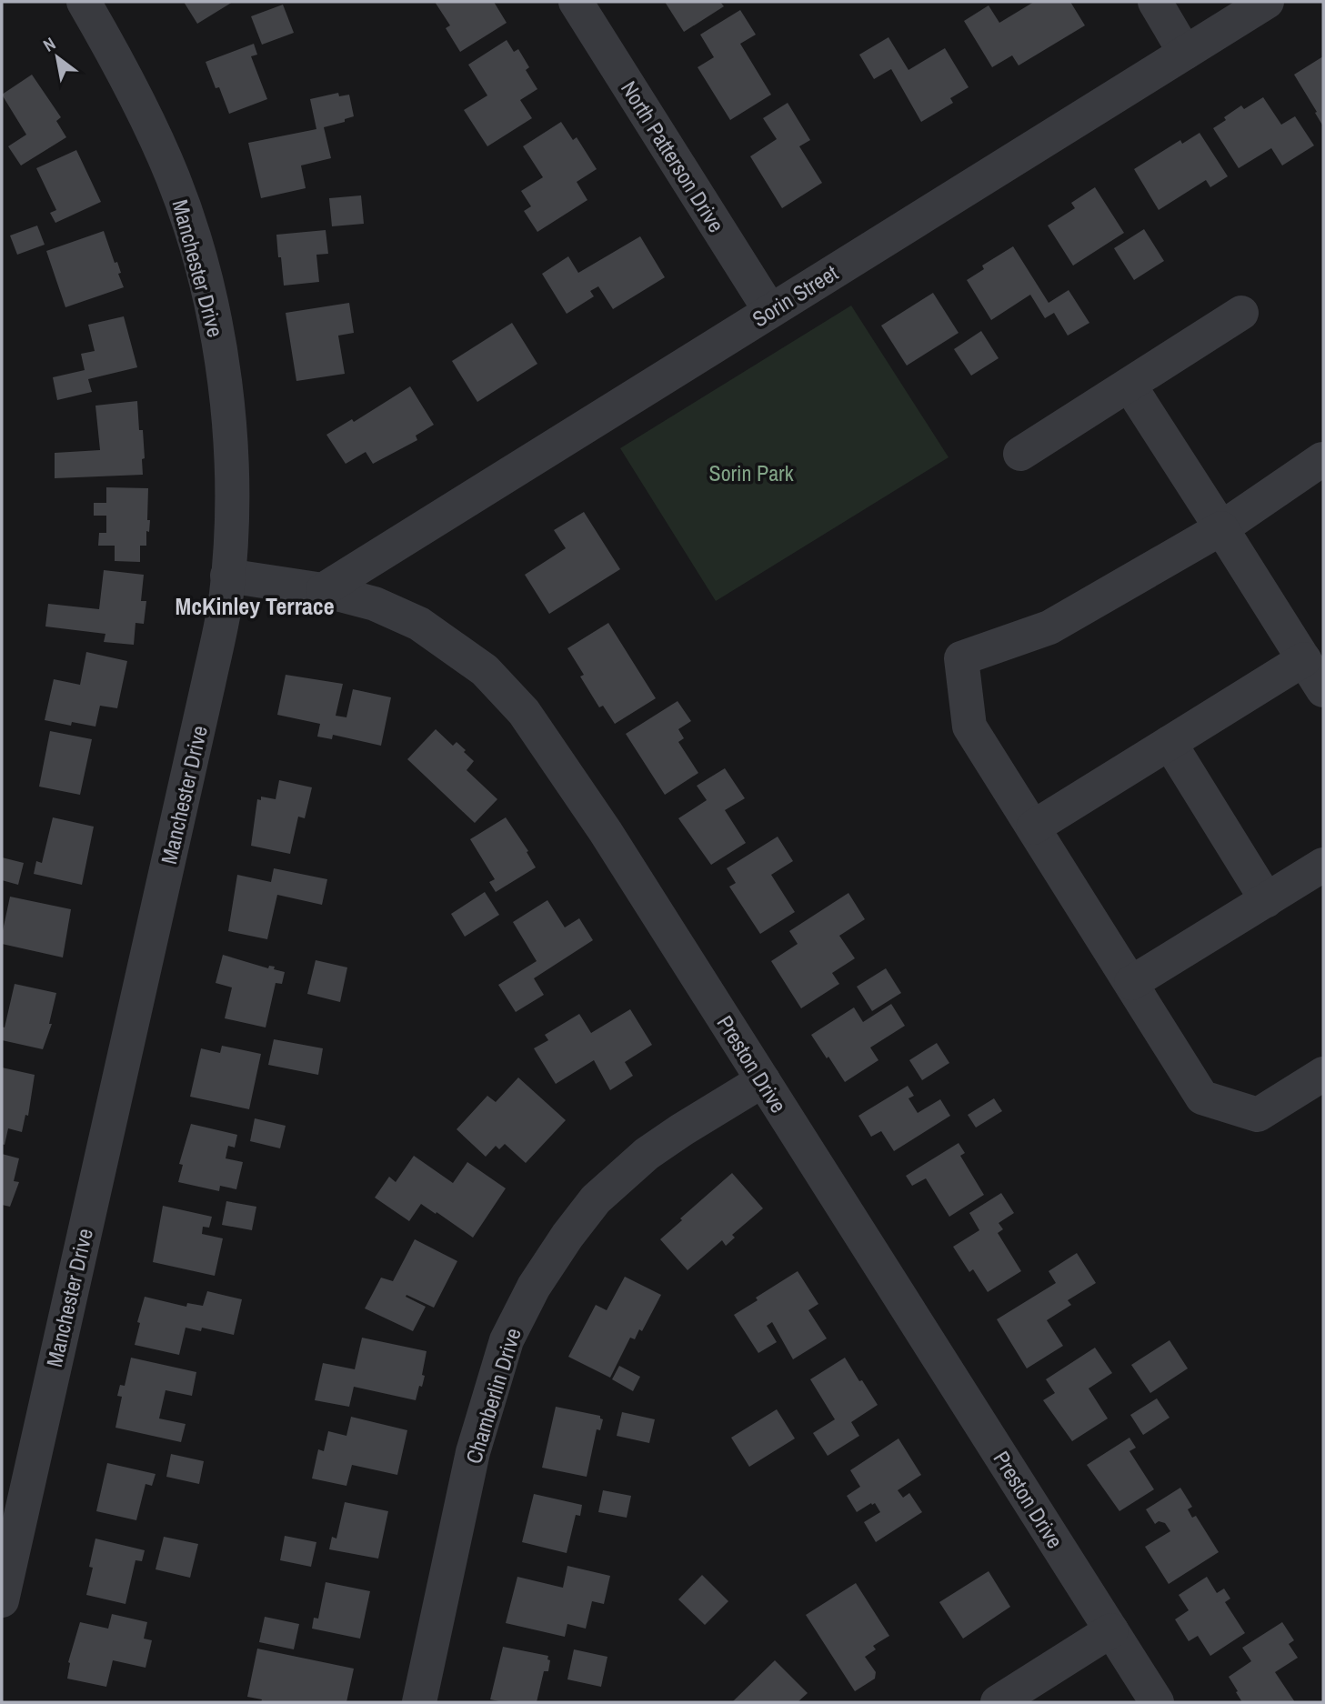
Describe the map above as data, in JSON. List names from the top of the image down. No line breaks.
{"streets":{"street":["North Patterson Drive","Manchester Drive","Sorin Street","Preston Drive","Chamberlin Drive"]},"crossings":[["North Patterson Drive","Sorin Street"],["Manchester Drive","Preston Drive"],["Sorin Street","Preston Drive"],["Preston Drive","Chamberlin Drive"]],"districts":["McKinley Terrace"],"parks":["Sorin Park"],"north":"top left"}
